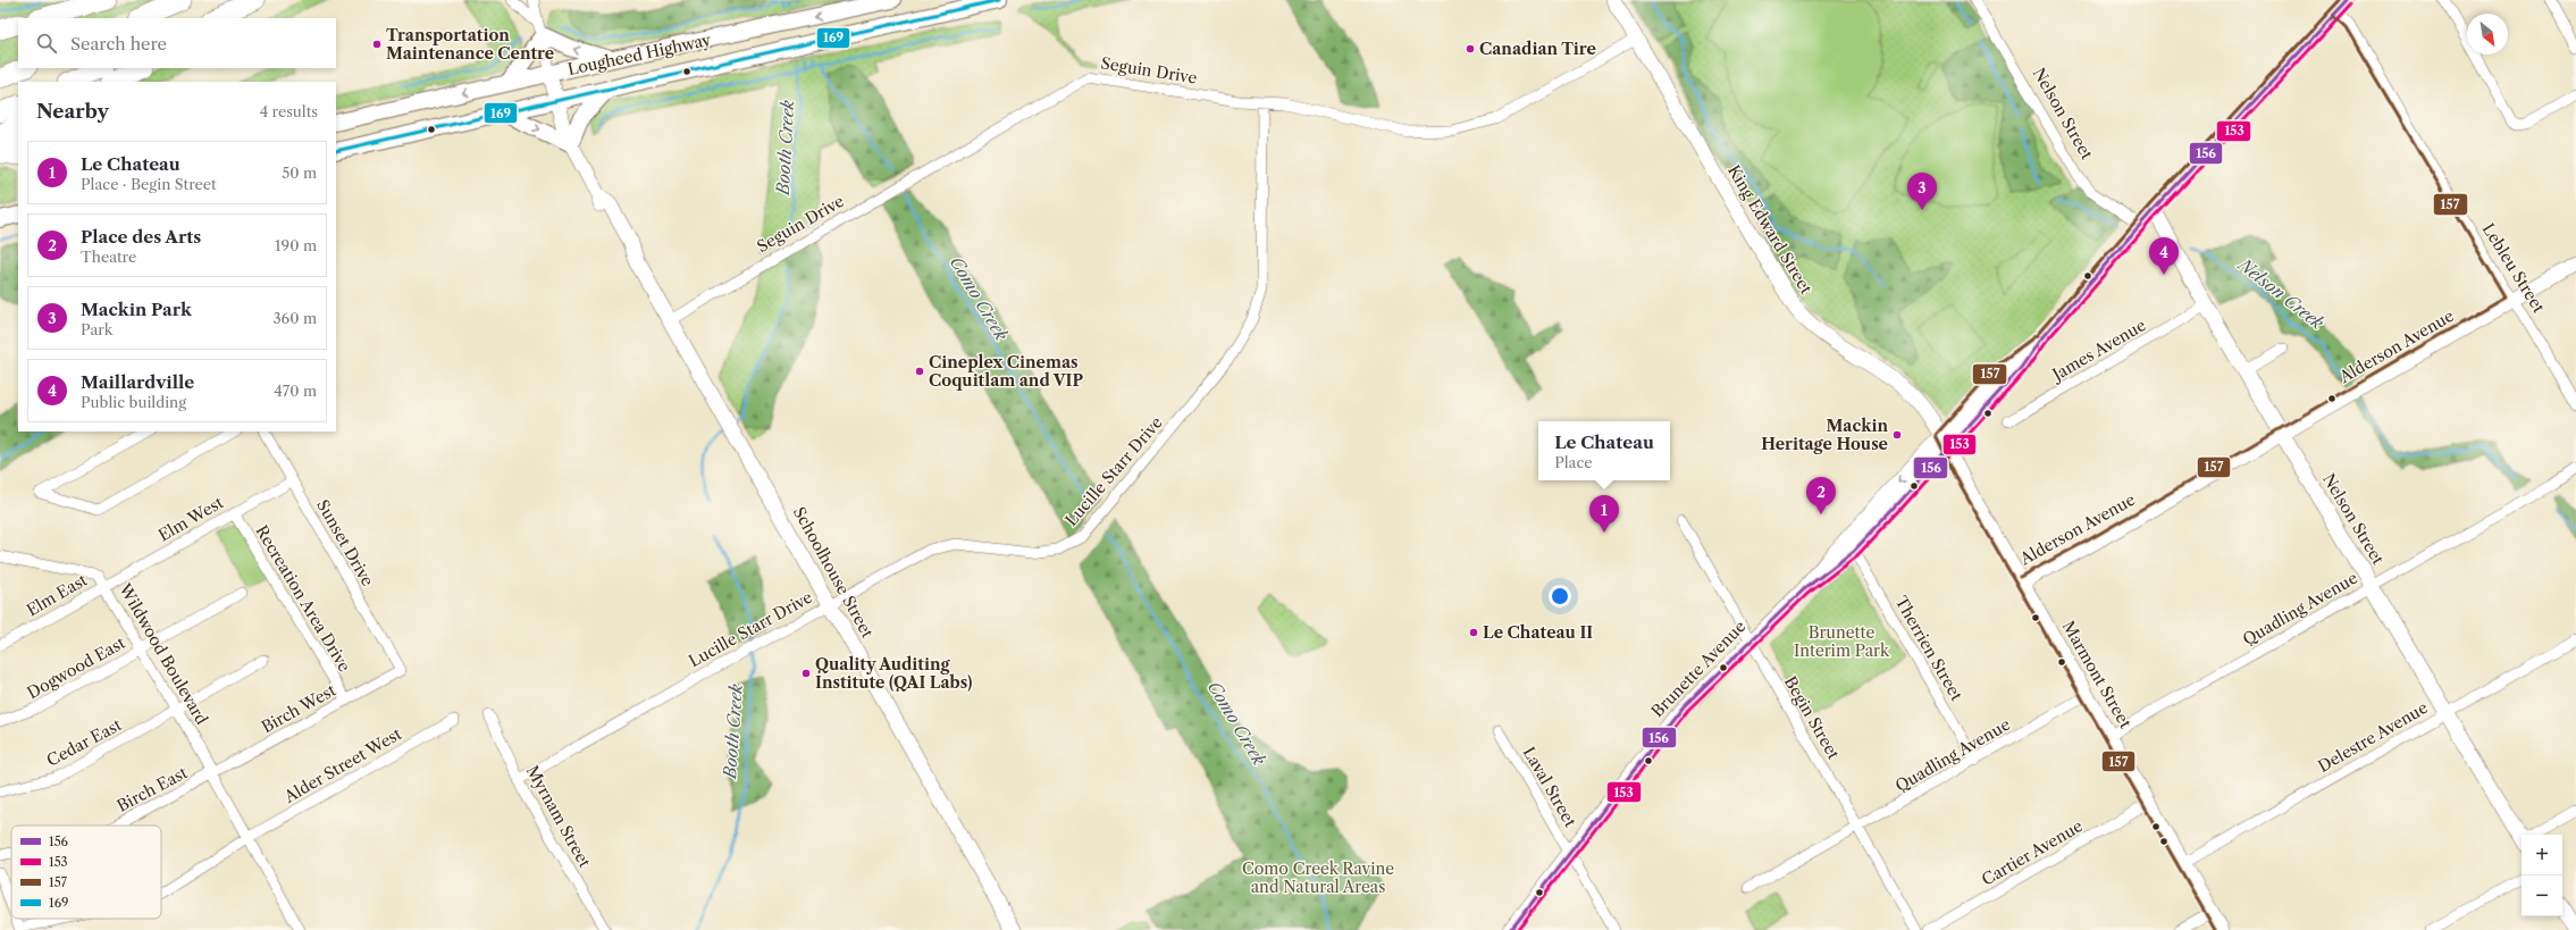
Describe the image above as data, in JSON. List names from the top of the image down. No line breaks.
{"streets":{"main road":["Lougheed Highway","Nelson Street","King Edward Street","Alderson Avenue","Schoolhouse Street","Brunette Avenue","Marmont Street"],"street":["Seguin Drive","Lebleu Street","James Avenue","Lucille Starr Drive","Elm West","Sunset Drive","Elm East","Recreation Area Drive","Quadling Avenue","Therrien Street","Wildwood Boulevard","Dogwood East","Birch West","Begin Street","Delestre Avenue","Cedar East","Alder Street West","Laval Street","Birch East","Myrnam Street","Cartier Avenue"]},"crossings":[["Lougheed Highway","Schoolhouse Street"],["Seguin Drive","King Edward Street"],["Seguin Drive","Lucille Starr Drive"],["Seguin Drive","Schoolhouse Street"],["Nelson Street","Alderson Avenue"],["Nelson Street","James Avenue"],["Nelson Street","Quadling Avenue"],["Nelson Street","Brunette Avenue"],["Nelson Street","Delestre Avenue"],["King Edward Street","Brunette Avenue"],["King Edward Street","Marmont Street"],["Lebleu Street","Alderson Avenue"],["Lebleu Street","Brunette Avenue"],["Alderson Avenue","Marmont Street"],["Lucille Starr Drive","Schoolhouse Street"],["Lucille Starr Drive","Myrnam Street"],["Elm West","Sunset Drive"],["Elm West","Elm East"],["Elm West","Recreation Area Drive"],["Elm West","Wildwood Boulevard"],["Sunset Drive","Birch West"],["Elm East","Wildwood Boulevard"],["Recreation Area Drive","Birch West"],["Quadling Avenue","Therrien Street"],["Quadling Avenue","Marmont Street"],["Quadling Avenue","Begin Street"],["Therrien Street","Brunette Avenue"],["Wildwood Boulevard","Dogwood East"],["Wildwood Boulevard","Birch West"],["Wildwood Boulevard","Cedar East"],["Wildwood Boulevard","Alder Street West"],["Wildwood Boulevard","Birch East"],["Brunette Avenue","Marmont Street"],["Brunette Avenue","Begin Street"],["Brunette Avenue","Laval Street"],["Marmont Street","Delestre Avenue"],["Marmont Street","Cartier Avenue"],["Birch West","Birch East"]],"water":["Booth Creek","Nelson Creek","Como Creek"],"parks":["Brunette Interim Park","Como Creek Ravine and Natural Areas"],"places":["Transportation Maintenance Centre","Canadian Tire","Cineplex Cinemas Coquitlam and VIP","Mackin Heritage House","Le Chateau II","Quality Auditing Institute (QAI Labs)"],"lines":["transit line 156","transit line 157","transit line 169","transit line 153"],"legend":["156","153","157","169"],"north":"bottom right","page":{"search":"Search here","heading":["Nearby","4 results"],"list":[{"mark":"1","name":"Le Chateau","note":"Place · Begin Street","value":"50 m"},{"mark":"2","name":"Place des Arts","note":"Theatre","value":"190 m"},{"mark":"3","name":"Mackin Park","note":"Park","value":"360 m"},{"mark":"4","name":"Maillardville","note":"Public building","value":"470 m"}],"pins":["3","4","2","1"],"popup":["Le Chateau","Place"],"map_buttons":["+","−"]}}
